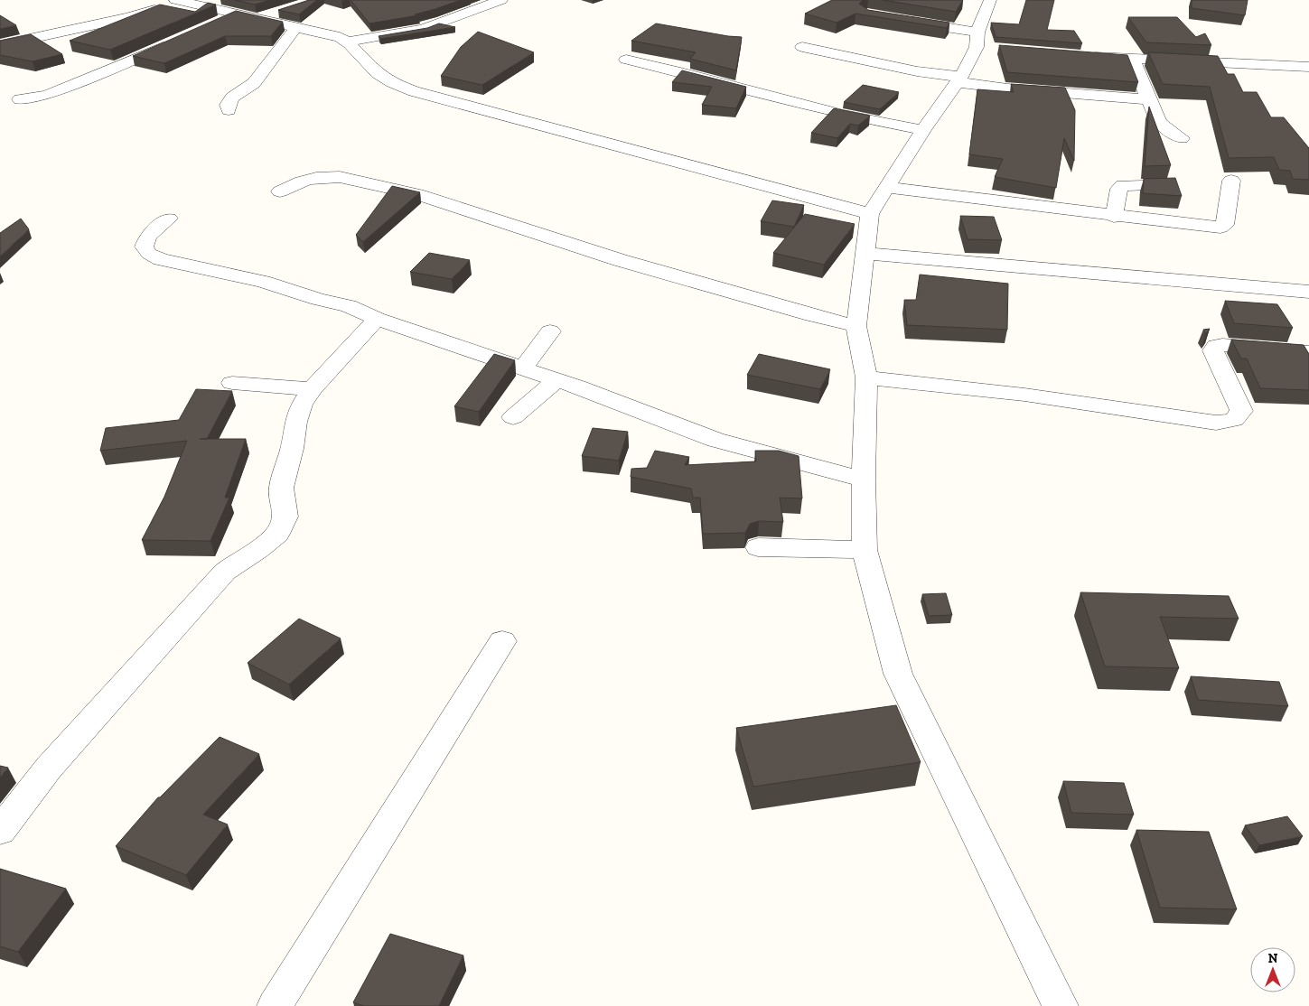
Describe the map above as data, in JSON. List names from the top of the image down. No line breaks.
{"north":"top"}
